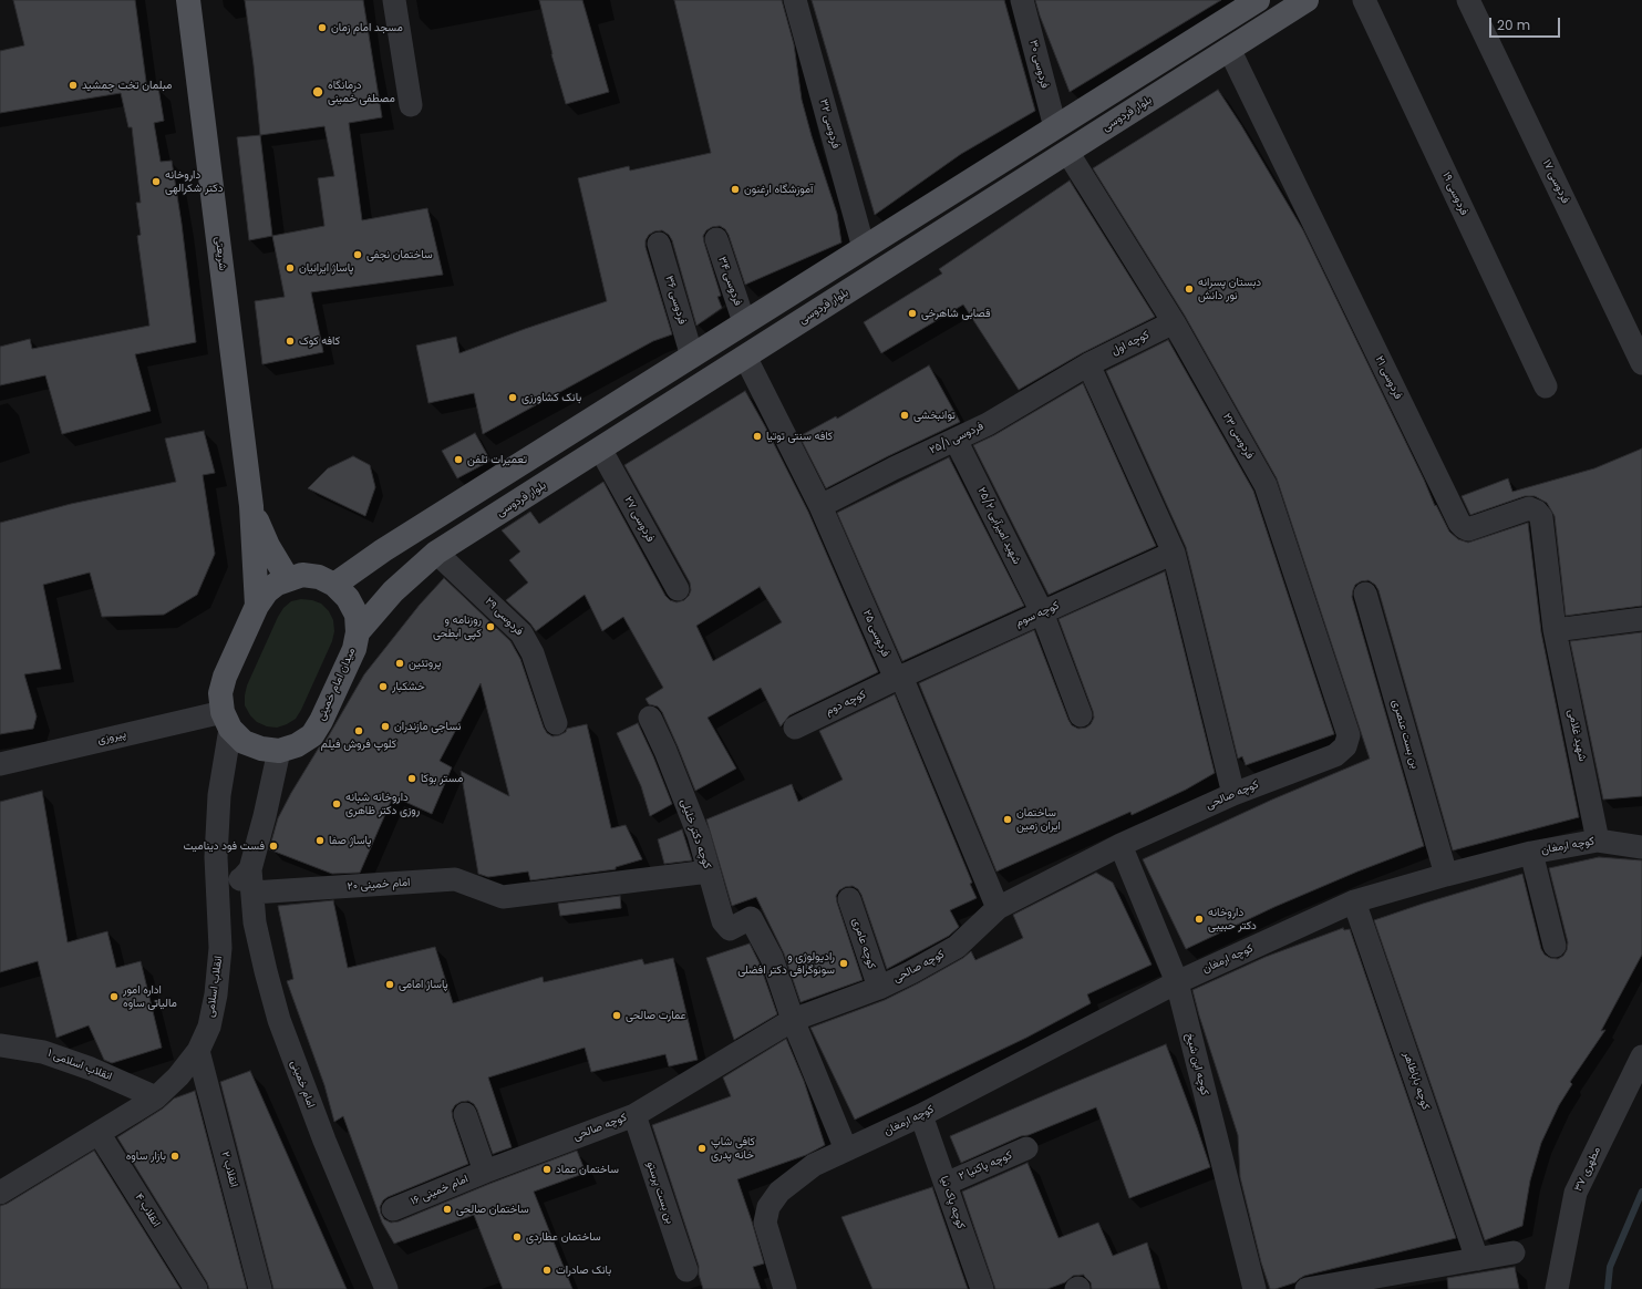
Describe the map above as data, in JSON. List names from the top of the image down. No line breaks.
{"streets":{"main road":["بلوار فردوسی","شریعتی","میدان امام خمینی"],"street":["فردوسی ۳۰","فردوسی ۳۲","فردوسی ۱۷","فردوسی ۱۹","فردوسی ۳۴","فردوسی ۳۶","کوچه اول","فردوسی ۲۱","فردوسی ۲۳","فردوسی ۲۵/۱","فردوسی ۲۷","شهید امیرآبی ۲۵/۲","کوچه سوم","فردوسی ۲۹","فردوسی ۲۵","کوچه دوم","بن بست عنصری","شهید غلامی","پیروزی","کوچه صالحی","کوچه دکتر خلیلی","کوچه ارمغان","امام خمینی ۲۰","کوچه عامری","انقلاب اسلامی","کوچه ابن شیخ","انقلاب اسلامی ۱","کوچه باباطاهر","امام خمینی","کوچه پاکنیا ۲","انقلاب ۲","مطهری ۳۷","امام خمینی ۱۶","بن بست پرستو","کوچه پاک نیا","انقلاب ۴"]},"crossings":[["بلوار فردوسی","شریعتی"],["بلوار فردوسی","فردوسی ۲۱"],["بلوار فردوسی","فردوسی ۲۳"],["بلوار فردوسی","فردوسی ۲۷"],["بلوار فردوسی","فردوسی ۲۹"],["بلوار فردوسی","فردوسی ۲۵"],["بلوار فردوسی","میدان امام خمینی"],["بلوار فردوسی","پیروزی"],["بلوار فردوسی","انقلاب اسلامی"],["شریعتی","میدان امام خمینی"],["شریعتی","پیروزی"],["شریعتی","انقلاب اسلامی"],["کوچه اول","فردوسی ۲۳"],["کوچه اول","فردوسی ۲۵/۱"],["فردوسی ۲۱","شهید غلامی"],["فردوسی ۲۳","کوچه صالحی"],["فردوسی ۲۵/۱","شهید امیرآبی ۲۵/۲"],["فردوسی ۲۵/۱","فردوسی ۲۵"],["شهید امیرآبی ۲۵/۲","کوچه سوم"],["کوچه سوم","فردوسی ۲۵"],["کوچه سوم","کوچه دوم"],["فردوسی ۲۵","کوچه دوم"],["فردوسی ۲۵","کوچه صالحی"],["میدان امام خمینی","پیروزی"],["میدان امام خمینی","انقلاب اسلامی"],["بن بست عنصری","کوچه ارمغان"],["شهید غلامی","کوچه ارمغان"],["پیروزی","انقلاب اسلامی"],["کوچه صالحی","کوچه دکتر خلیلی"],["کوچه صالحی","کوچه عامری"],["کوچه صالحی","کوچه ابن شیخ"],["کوچه صالحی","امام خمینی ۱۶"],["کوچه صالحی","بن بست پرستو"],["کوچه دکتر خلیلی","امام خمینی ۲۰"],["کوچه ارمغان","کوچه ابن شیخ"],["کوچه ارمغان","کوچه باباطاهر"],["کوچه ارمغان","کوچه پاک نیا"],["امام خمینی ۲۰","امام خمینی"],["انقلاب اسلامی","انقلاب اسلامی ۱"],["انقلاب اسلامی","انقلاب ۲"],["انقلاب اسلامی","انقلاب ۴"],["کوچه پاکنیا ۲","کوچه پاک نیا"]],"places":["مسجد امام زمان","مبلمان تخت جمشید","درمانگاه مصطفی خمینی","داروخانه دکتر شکرالهی","آموزشگاه ارغنون","ساختمان نجفی","پاساژ ایرانیان","دبستان پسرانه نور دانش","قصابی شاهرخی","کافه کوک","بانک کشاورزی","توانبخشی","کافه سنتی توتیا","تعمیرات تلفن","روزنامه و کپی ابطحی","پروتئین","خشکبار","نساجی مازندران","کلوپ فروش فیلم","مستر بوکا","داروخانه شبانه روزی دکتر ظاهری","ساختمان ایران زمین","پاساژ صفا","فست فود دینامیت","داروخانه دکتر حبیبی","رادیولوژی و سونوگرافی دکتر افضلی","پاساژ امامی","اداره امور مالیاتی ساوه","عمارت صالحی","کافی شاپ خانه پدری","بازار ساوه","ساختمان عماد","ساختمان صالحی","ساختمان عطاردی","بانک صادرات"],"scale_bar":"20 m"}
